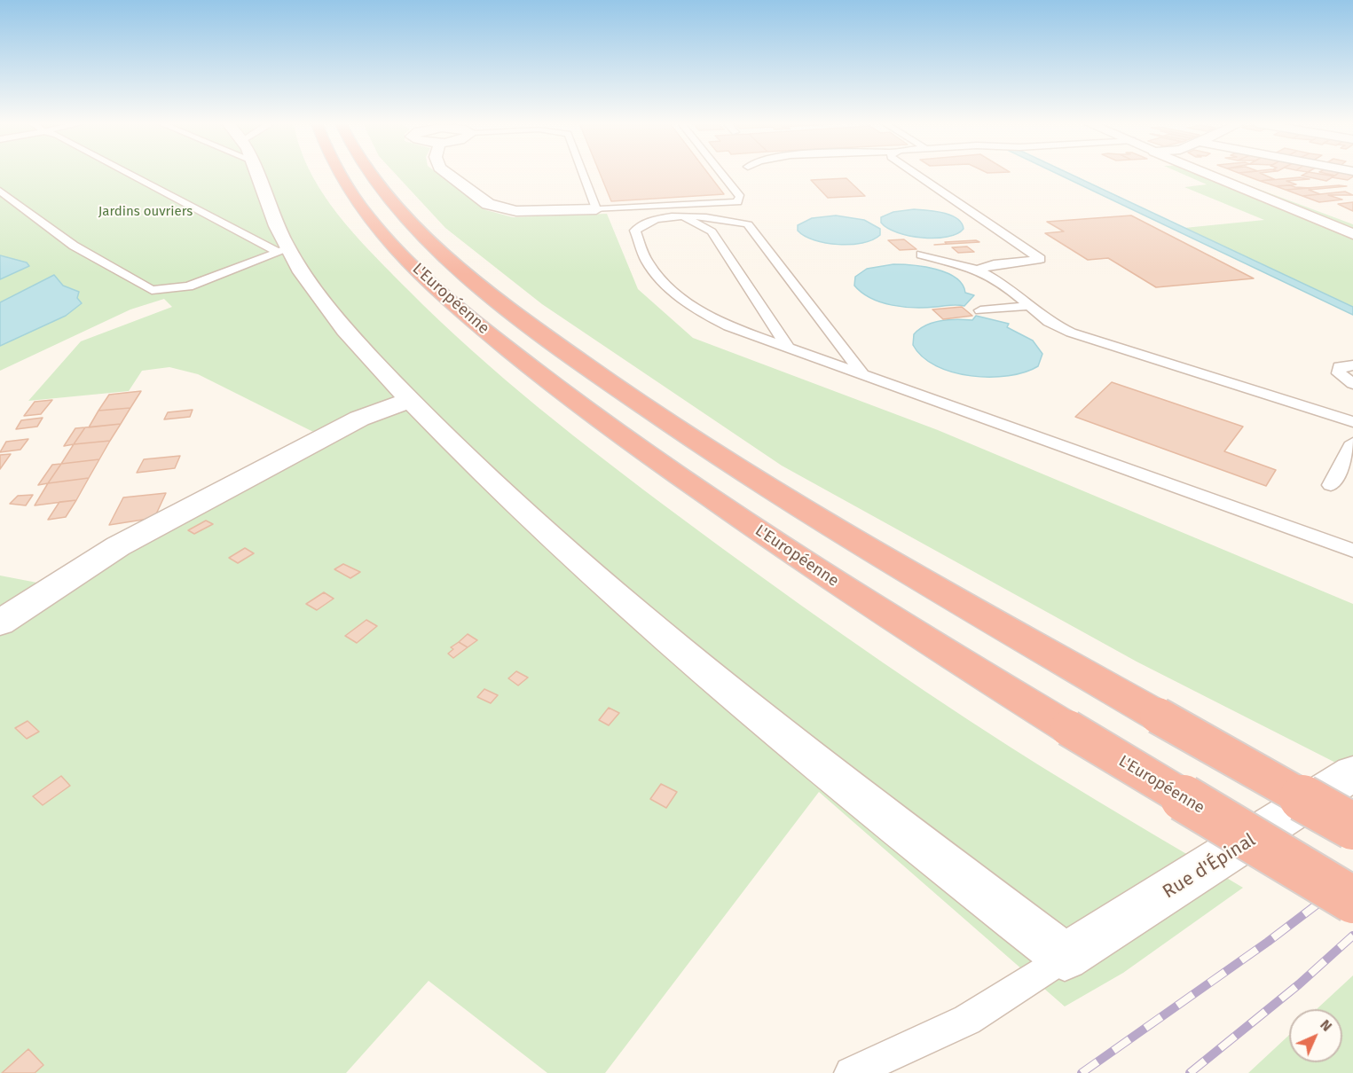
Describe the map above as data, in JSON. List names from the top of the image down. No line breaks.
{"streets":{"highway":["L'Européenne"],"street":["Rue d'Épinal"]},"parks":["Jardins ouvriers"],"north":"top right"}
